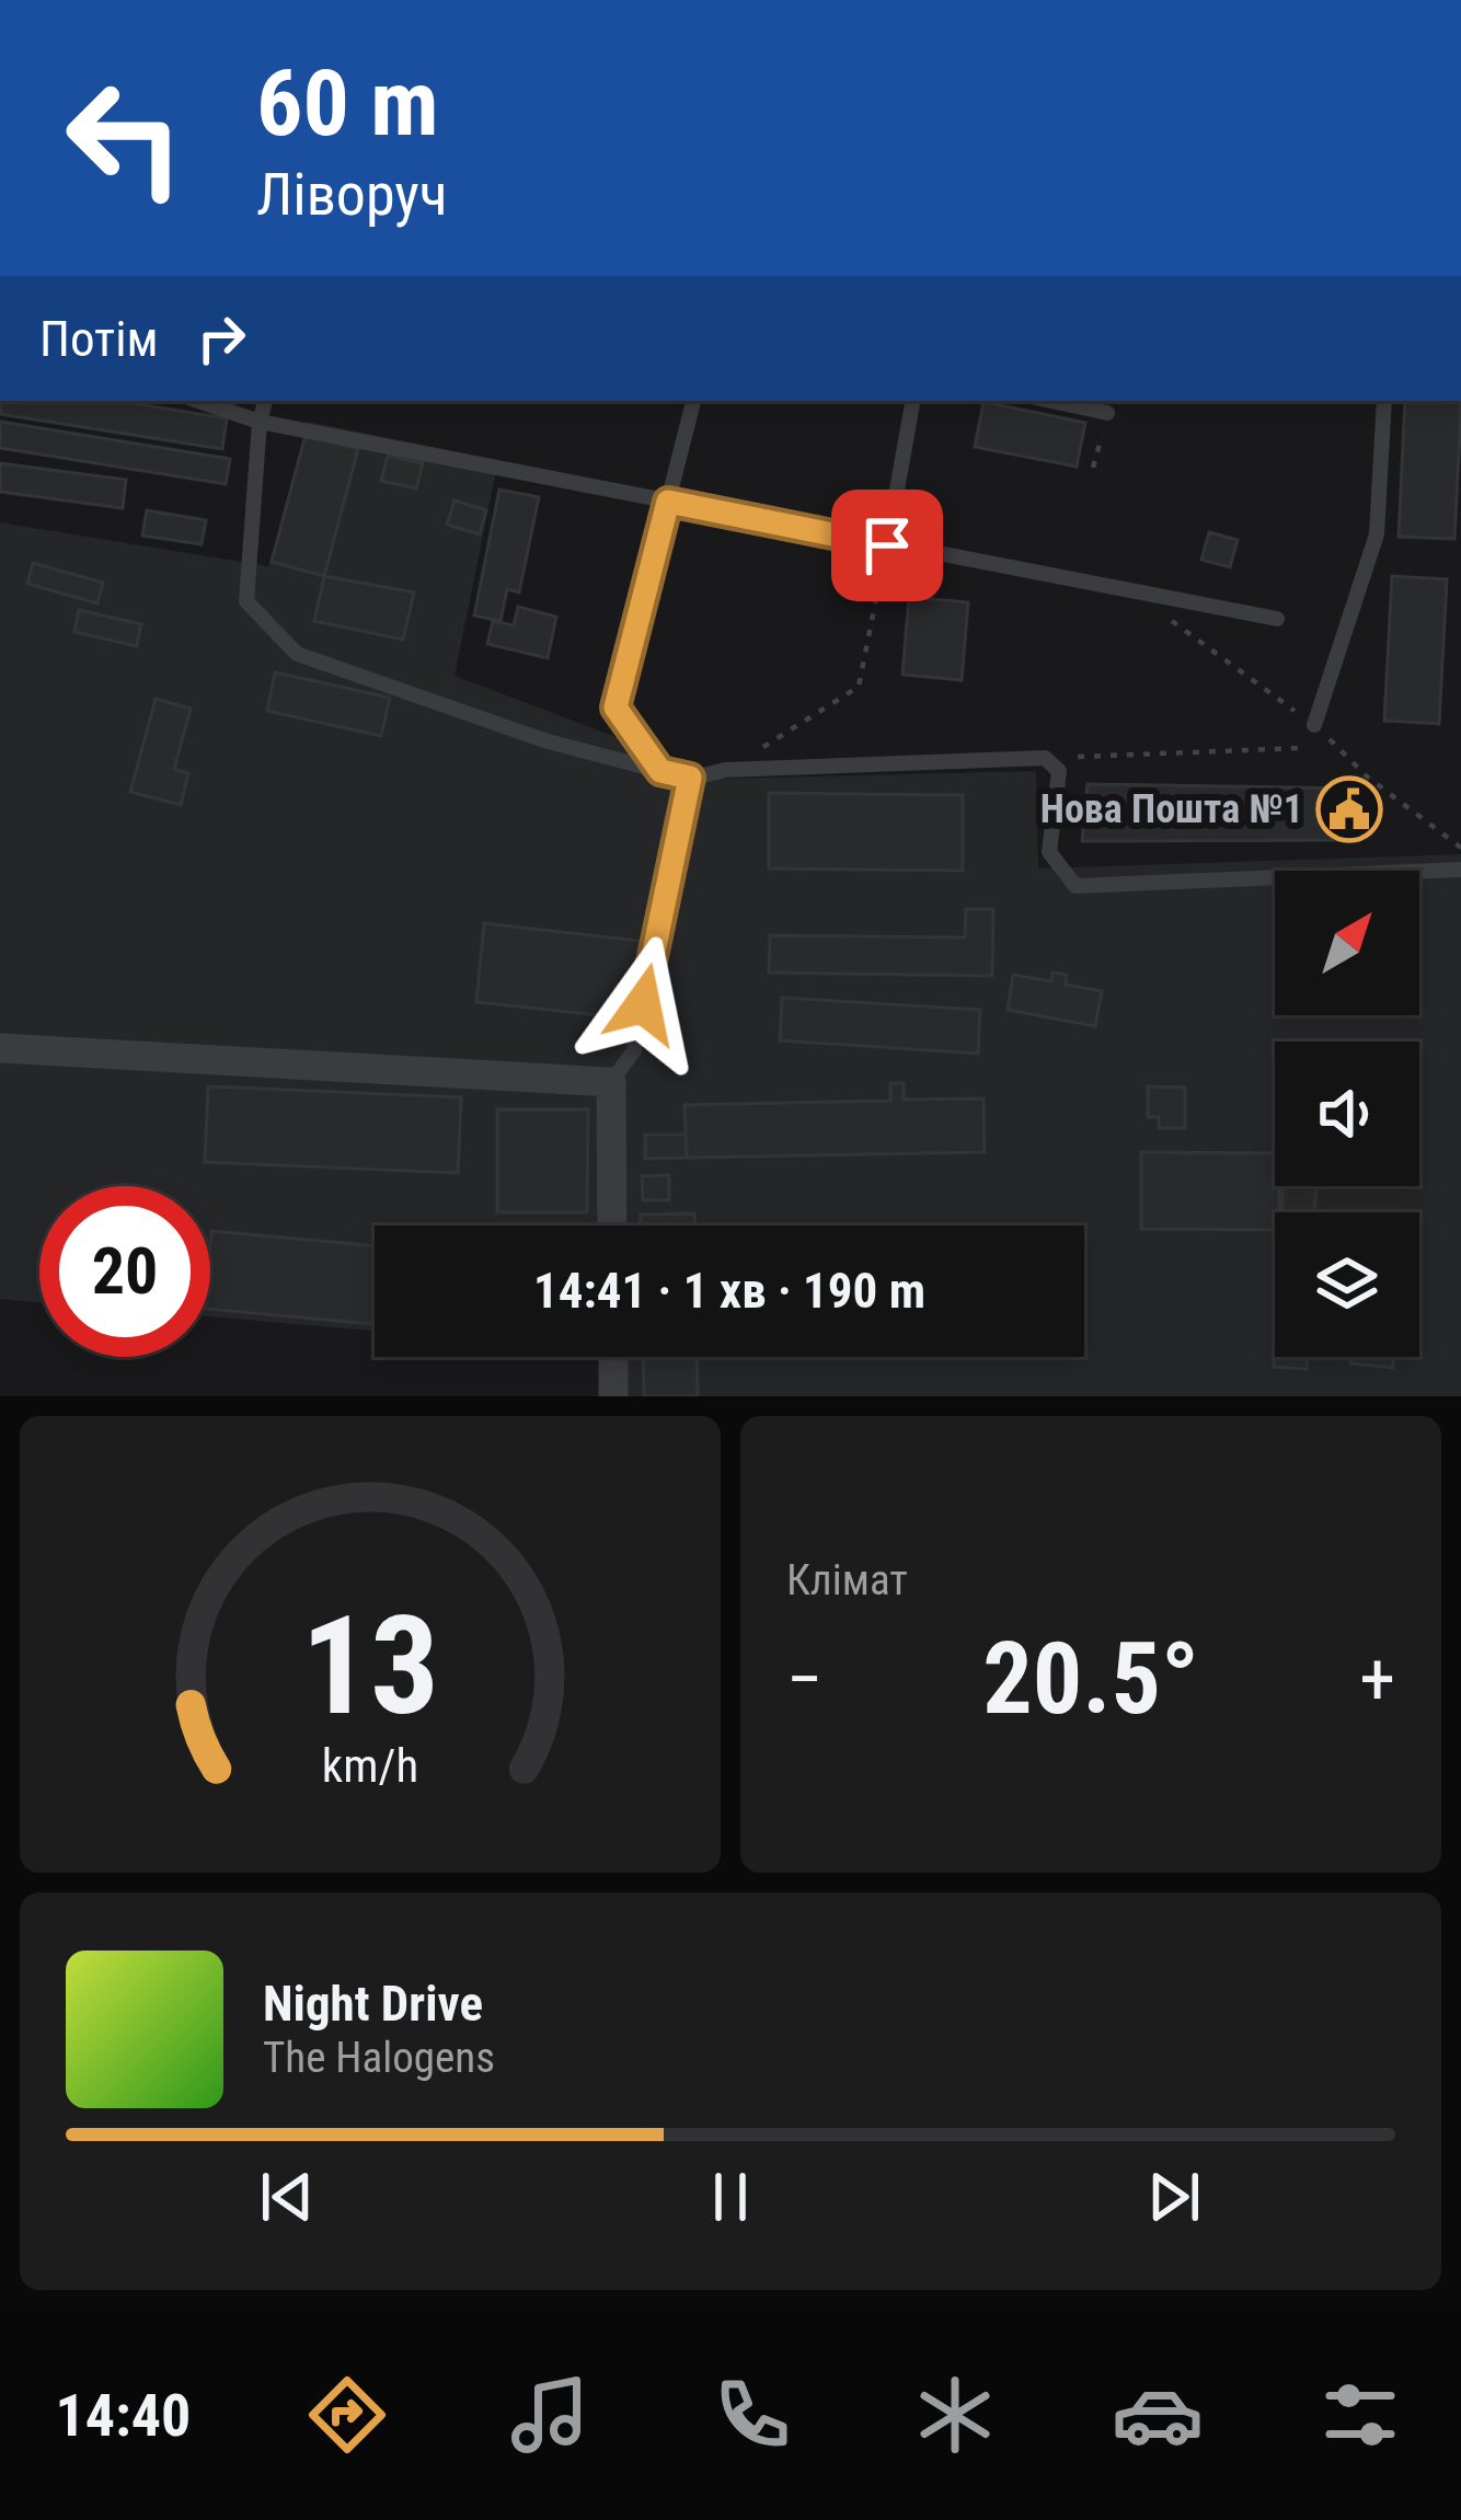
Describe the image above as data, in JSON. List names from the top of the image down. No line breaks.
{"places":{"public building":["Нова Пошта №1"]},"north":"top right","page":{"turn":["60 m","Ліворуч"],"then":"Потім","limit":"20","trip":"14:41 · 1 хв · 190 m","tile":"Клімат","heat":["−","20.5°","+"],"song":["Night Drive","The Halogens"],"tabs":"14:40","gauge":["13","km/h"]}}
